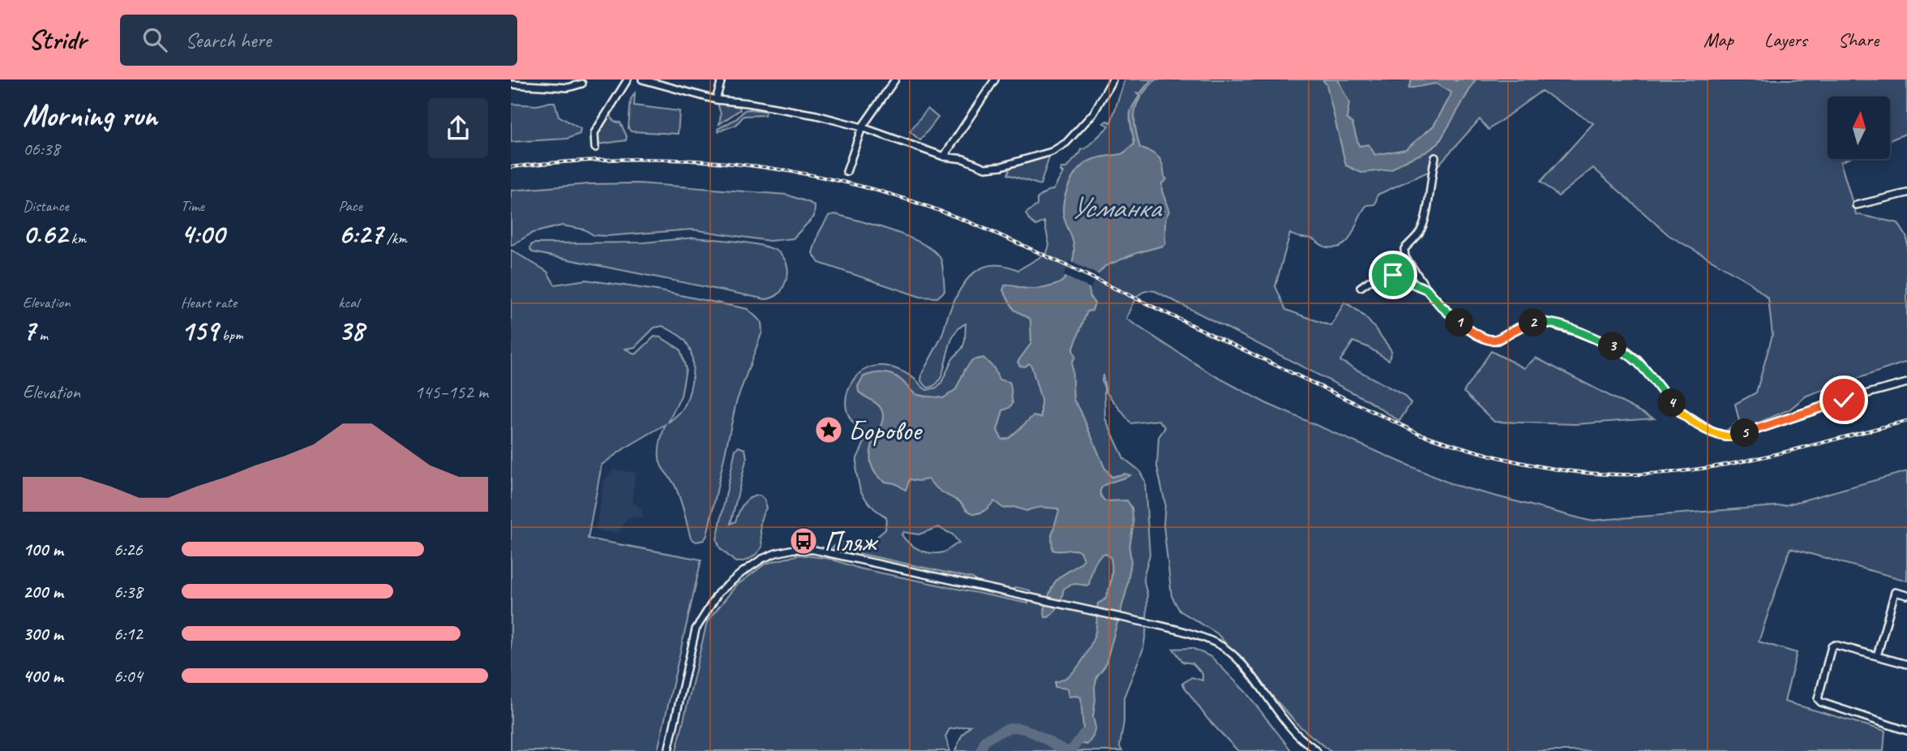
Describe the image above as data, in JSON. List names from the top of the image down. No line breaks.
{"water":["Усманка"],"places":{"place":["Боровое"],"bus stop":["Пляж"]},"north":"top","page":{"header":"Stridr","search":"Search here","nav":["Map","Layers","Share"],"heading":["Morning run","06:38"],"stats":[["Distance","0.62 km"],["Time","4:00"],["Pace","6:27 /km"],["Elevation","7 m"],["Heart rate","159 bpm"],["kcal","38"]],"pins":["1","2","3","4","5"],"chart":["Elevation","145–152 m"],"list":[{"name":"100 m","note":"6:26"},{"name":"200 m","note":"6:38"},{"name":"300 m","note":"6:12"},{"name":"400 m","note":"6:04"}]}}
